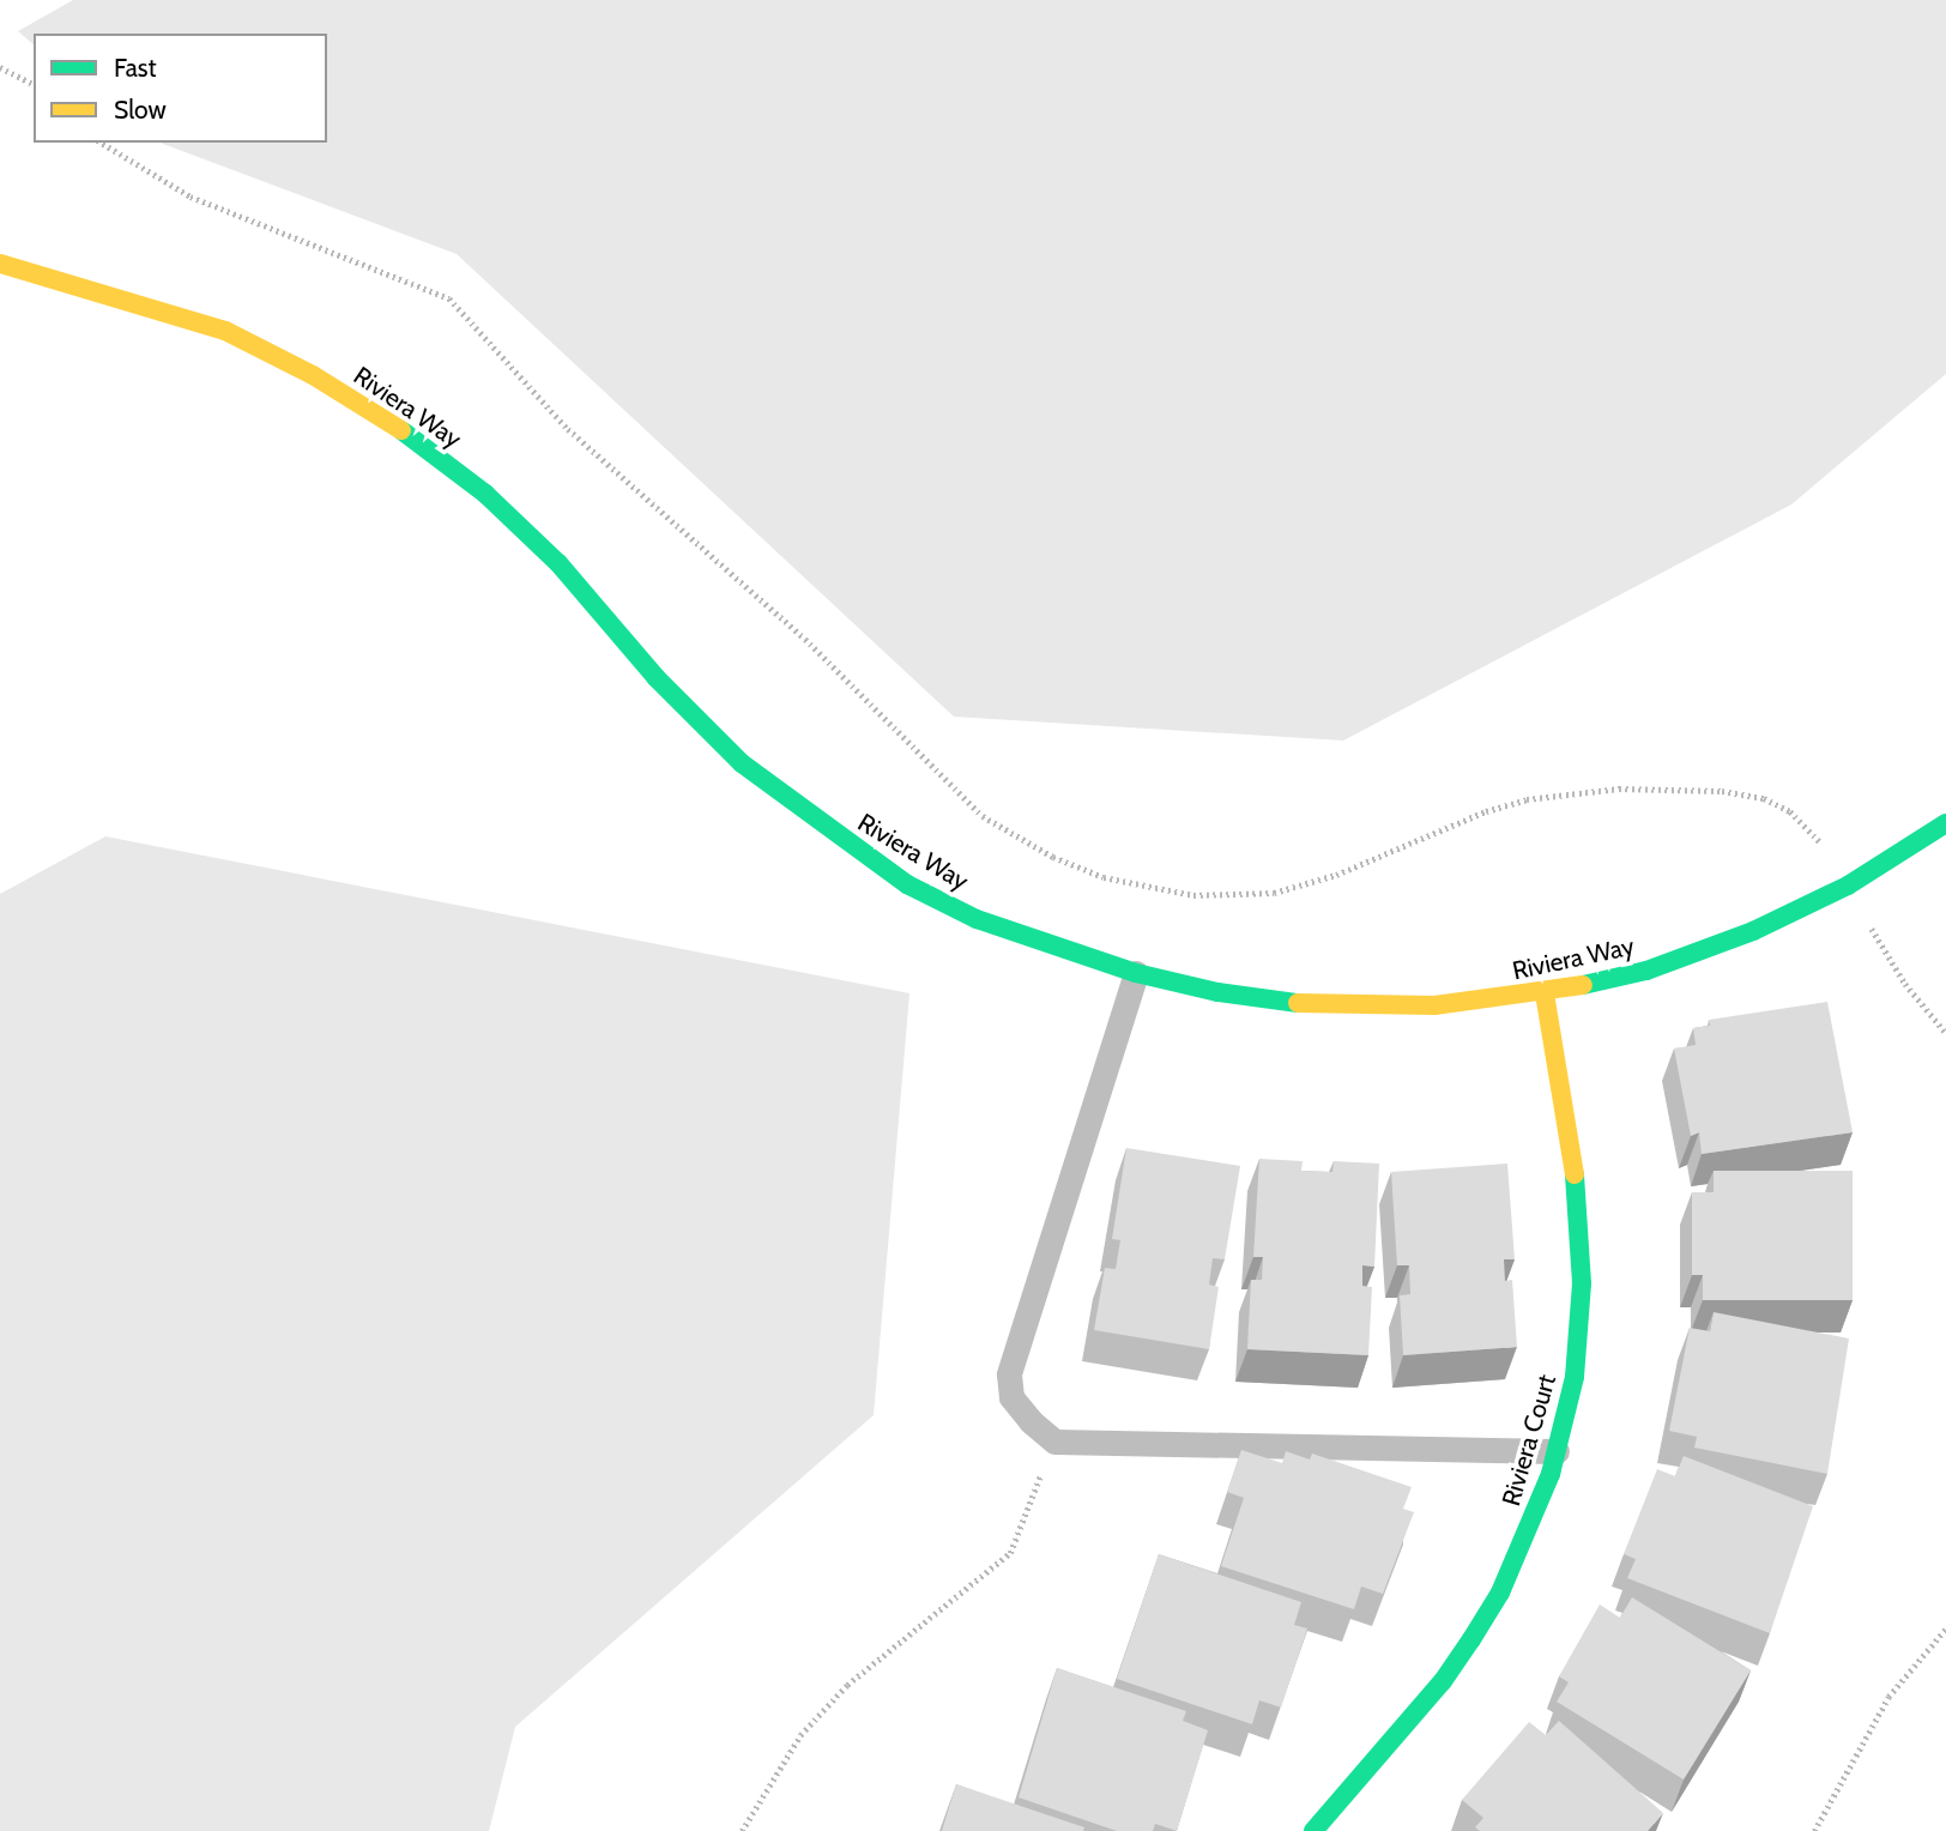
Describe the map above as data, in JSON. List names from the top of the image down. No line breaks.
{"streets":{"street":["Riviera Way","Riviera Court"]},"crossings":[["Riviera Way","Riviera Court"]],"legend":["Fast","Slow"]}
